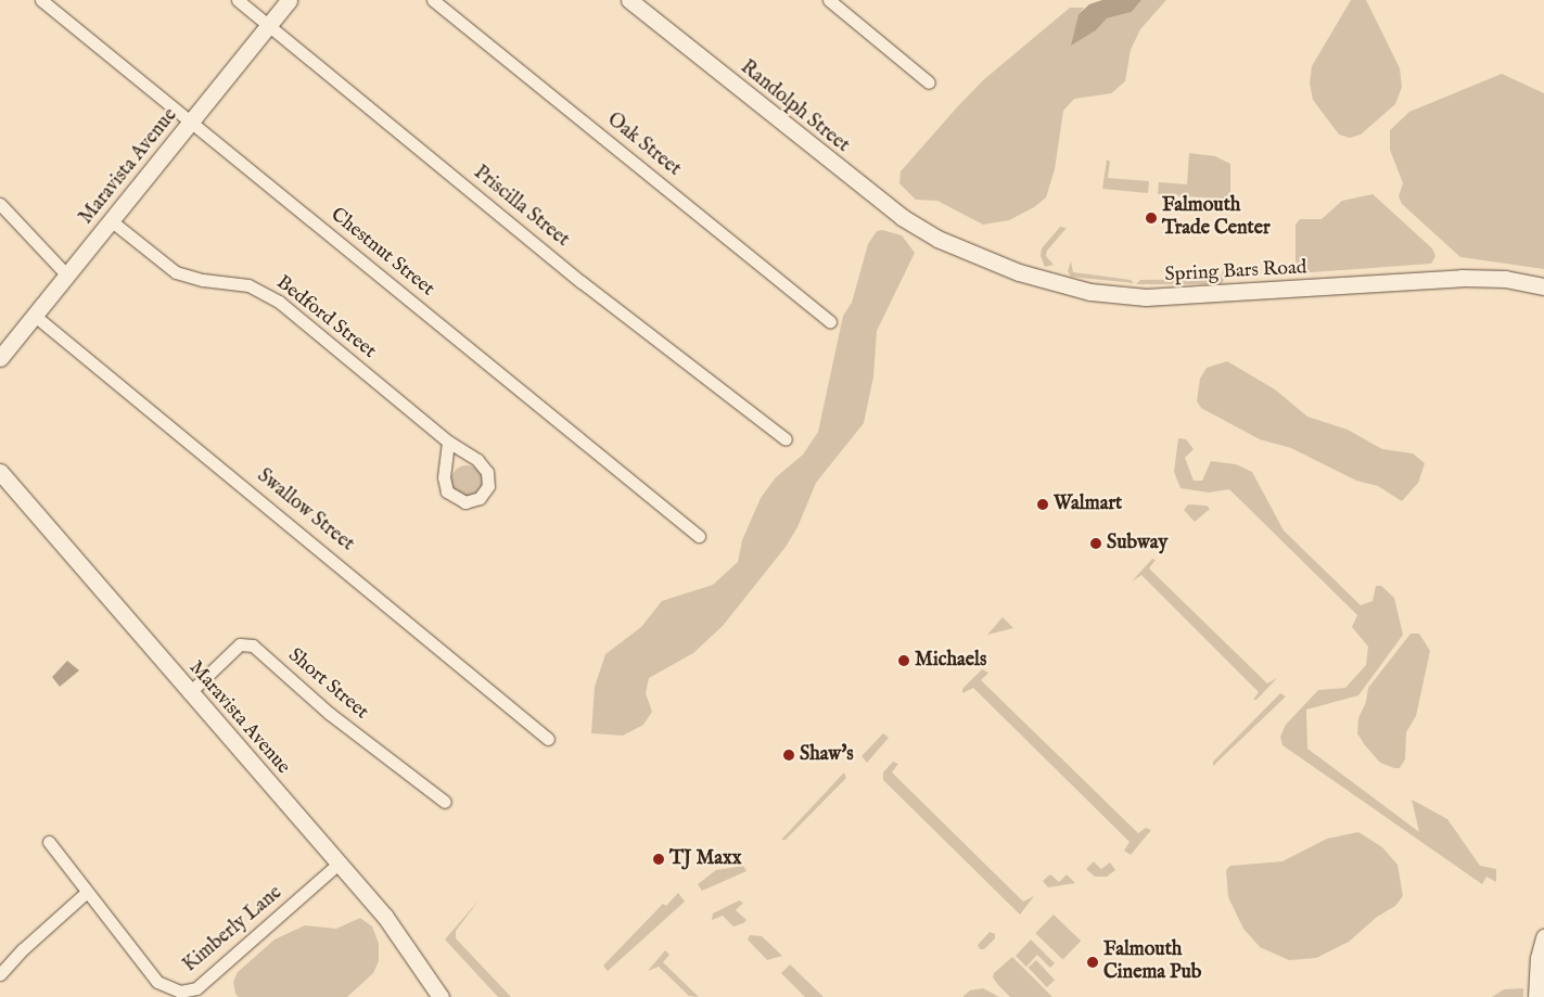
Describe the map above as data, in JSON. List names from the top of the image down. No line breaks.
{"streets":{"main road":["Randolph Street","Maravista Avenue","Spring Bars Road"],"street":["Oak Street","Priscilla Street","Chestnut Street","Bedford Street","Swallow Street","Short Street","Kimberly Lane"]},"crossings":[["Randolph Street","Spring Bars Road"],["Maravista Avenue","Priscilla Street"],["Maravista Avenue","Chestnut Street"],["Maravista Avenue","Bedford Street"],["Maravista Avenue","Swallow Street"],["Maravista Avenue","Short Street"],["Maravista Avenue","Kimberly Lane"]],"places":["Falmouth Trade Center","Walmart","Subway","Michaels","Shaw's","TJ Maxx","Falmouth Cinema Pub"]}
